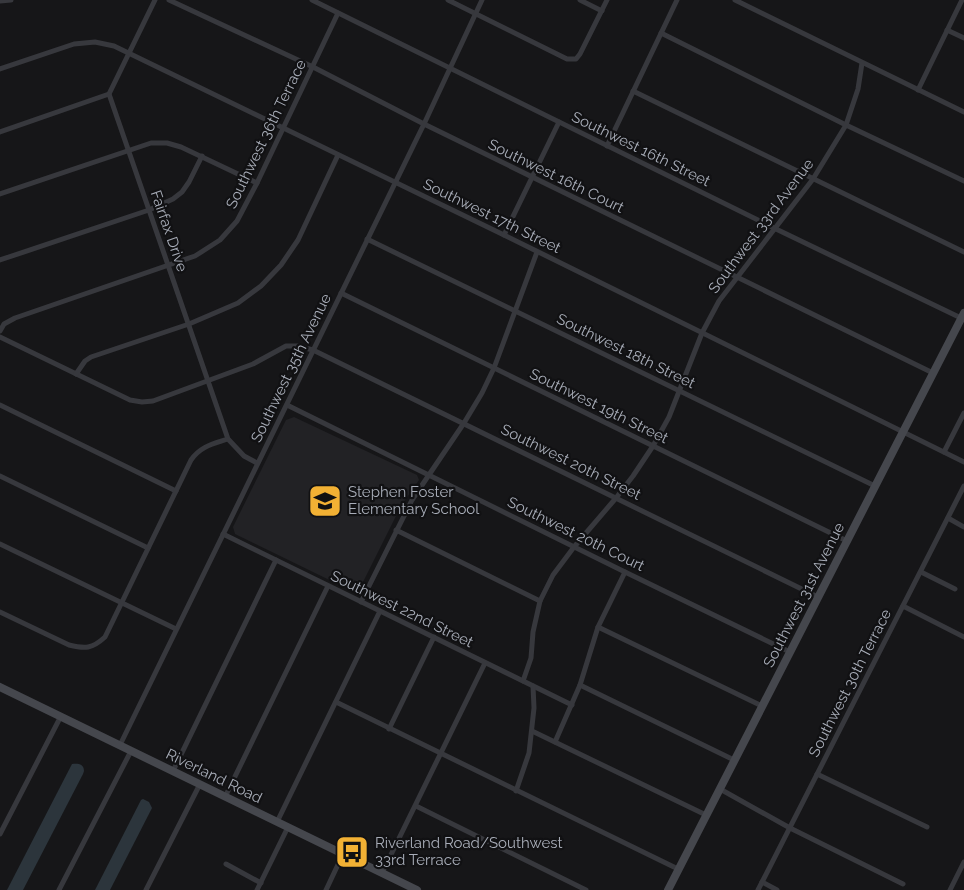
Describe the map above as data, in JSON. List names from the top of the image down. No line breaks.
{"streets":{"street":["Southwest 36th Terrace","Southwest 16th Street","Southwest 16th Court","Southwest 17th Street","Southwest 33rd Avenue","Fairfax Drive","Southwest 18th Street","Southwest 35th Avenue","Southwest 19th Street","Southwest 20th Street","Southwest 20th Court","Southwest 31st Avenue","Southwest 22nd Street","Southwest 30th Terrace","Riverland Road"]},"crossings":[["Southwest 36th Terrace","Southwest 16th Street"],["Southwest 36th Terrace","Southwest 16th Court"],["Southwest 36th Terrace","Southwest 17th Street"],["Southwest 36th Terrace","Fairfax Drive"],["Southwest 16th Street","Southwest 33rd Avenue"],["Southwest 16th Street","Southwest 35th Avenue"],["Southwest 16th Street","Southwest 31st Avenue"],["Southwest 16th Court","Southwest 33rd Avenue"],["Southwest 16th Court","Southwest 35th Avenue"],["Southwest 16th Court","Southwest 31st Avenue"],["Southwest 17th Street","Southwest 33rd Avenue"],["Southwest 17th Street","Southwest 35th Avenue"],["Southwest 17th Street","Southwest 31st Avenue"],["Southwest 33rd Avenue","Southwest 18th Street"],["Southwest 33rd Avenue","Southwest 19th Street"],["Southwest 33rd Avenue","Southwest 20th Street"],["Southwest 33rd Avenue","Southwest 20th Court"],["Southwest 33rd Avenue","Southwest 22nd Street"],["Fairfax Drive","Southwest 35th Avenue"],["Southwest 18th Street","Southwest 35th Avenue"],["Southwest 18th Street","Southwest 31st Avenue"],["Southwest 35th Avenue","Southwest 19th Street"],["Southwest 35th Avenue","Southwest 20th Street"],["Southwest 35th Avenue","Southwest 20th Court"],["Southwest 35th Avenue","Southwest 22nd Street"],["Southwest 35th Avenue","Riverland Road"],["Southwest 19th Street","Southwest 31st Avenue"],["Southwest 20th Street","Southwest 31st Avenue"],["Southwest 20th Court","Southwest 31st Avenue"]],"places":{"school or university":["Stephen Foster Elementary School"],"bus stop":["Riverland Road/Southwest 33rd Terrace"]}}
